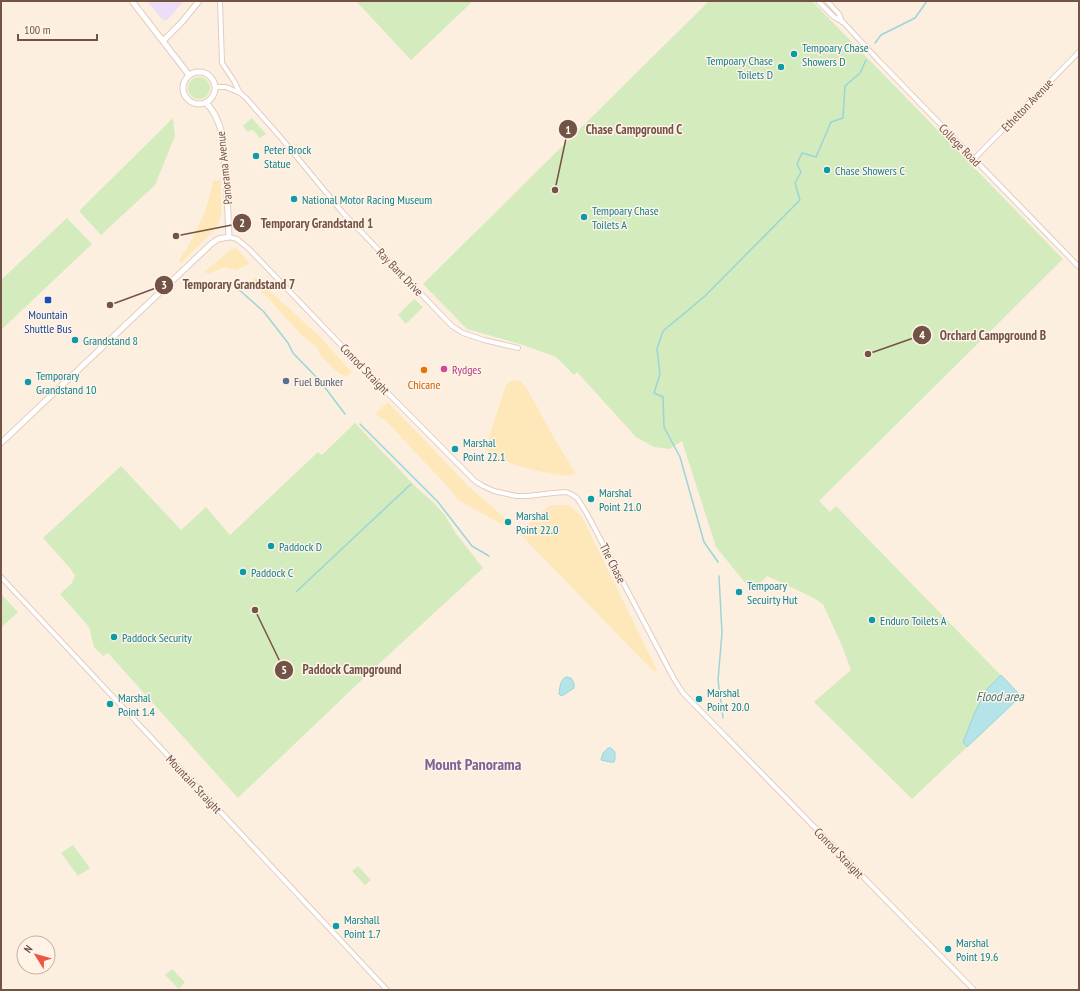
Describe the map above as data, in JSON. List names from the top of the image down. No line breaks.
{"streets":{"street":["Ethelton Avenue","College Road","Panorama Avenue","Ray Bant Drive","Conrod Straight","The Chase","Mountain Straight"]},"crossings":[["Ethelton Avenue","College Road"],["Panorama Avenue","Ray Bant Drive"],["Panorama Avenue","Conrod Straight"],["Conrod Straight","The Chase"]],"districts":["Mount Panorama"],"water":["Flood area"],"places":{"other":["Tempoary Chase Showers D","Tempoary Chase Toilets D","Peter Brock Statue","Chase Showers C","Chase Campground C","National Motor Racing Museum","Tempoary Chase Toilets A","Temporary Grandstand 1","Temporary Grandstand 7","Grandstand 8","Orchard Campground B","Rydges","Chicane","Fuel Bunker","Temporary Grandstand 10","Marshal Point 22.1","Marshal Point 21.0","Marshal Point 22.0","Paddock D","Paddock C","Tempoary Secuirty Hut","Paddock Campground","Enduro Toilets A","Paddock Security","Marshal Point 20.0","Marshal Point 1.4","Marshall Point 1.7","Marshal Point 19.6"],"transit":["Mountain Shuttle Bus"]},"scale_bar":"100 m","north":"top left"}
